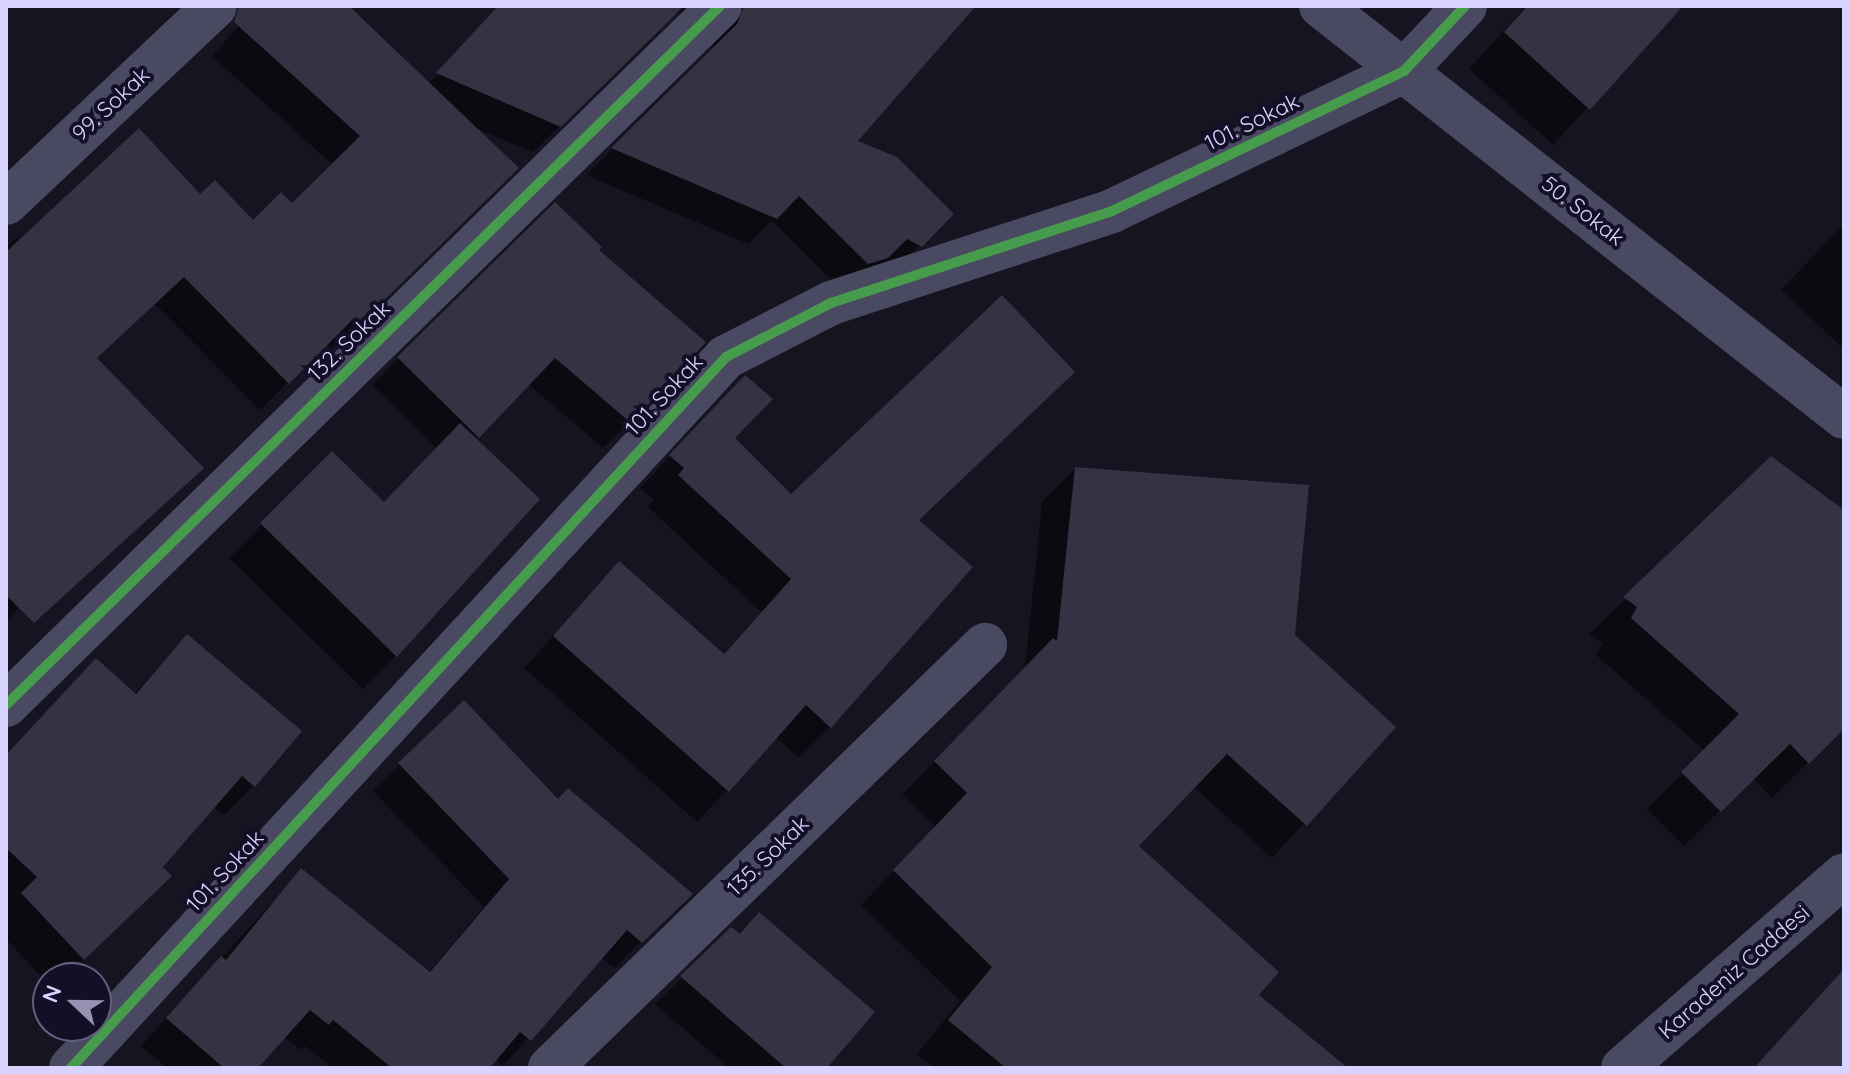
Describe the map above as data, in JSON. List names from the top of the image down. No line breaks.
{"streets":{"street":["99. Sokak","101. Sokak","50. Sokak","132. Sokak","135. Sokak","Karadeniz Caddesi"]},"crossings":[["101. Sokak","50. Sokak"]],"north":"left"}
